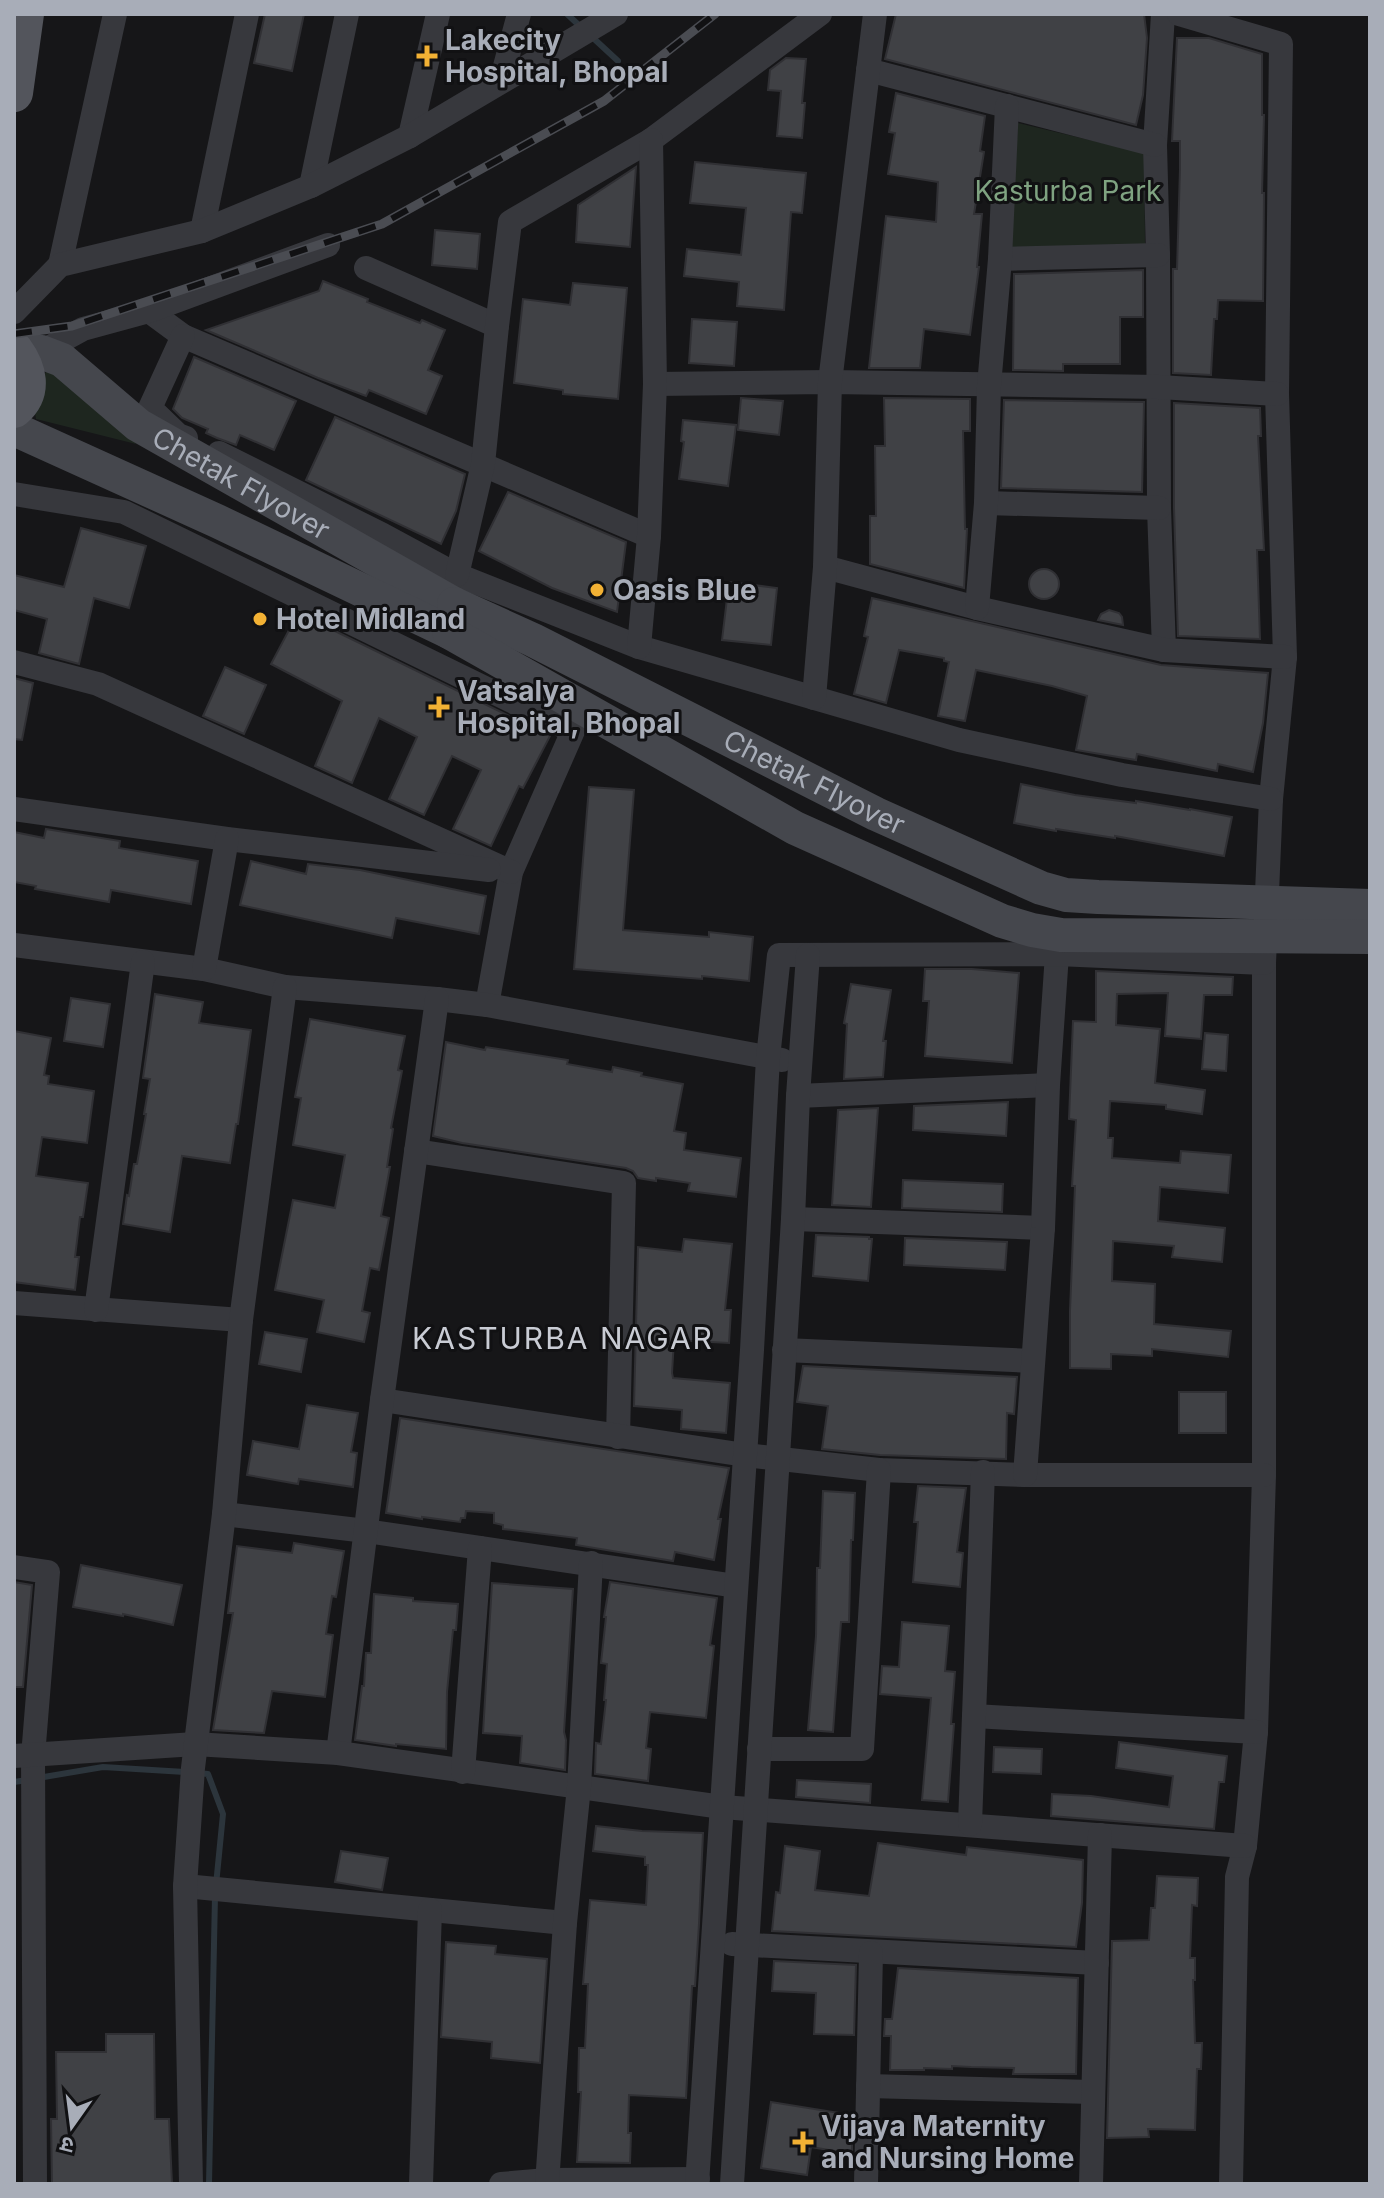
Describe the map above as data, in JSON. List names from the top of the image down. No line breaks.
{"streets":{"main road":["Chetak Flyover"]},"districts":["KASTURBA NAGAR"],"parks":["Kasturba Park"],"places":{"health":["Lakecity Hospital, Bhopal","Vatsalya Hospital, Bhopal","Vijaya Maternity and Nursing Home"],"other":["Oasis Blue","Hotel Midland"]},"north":"bottom"}
